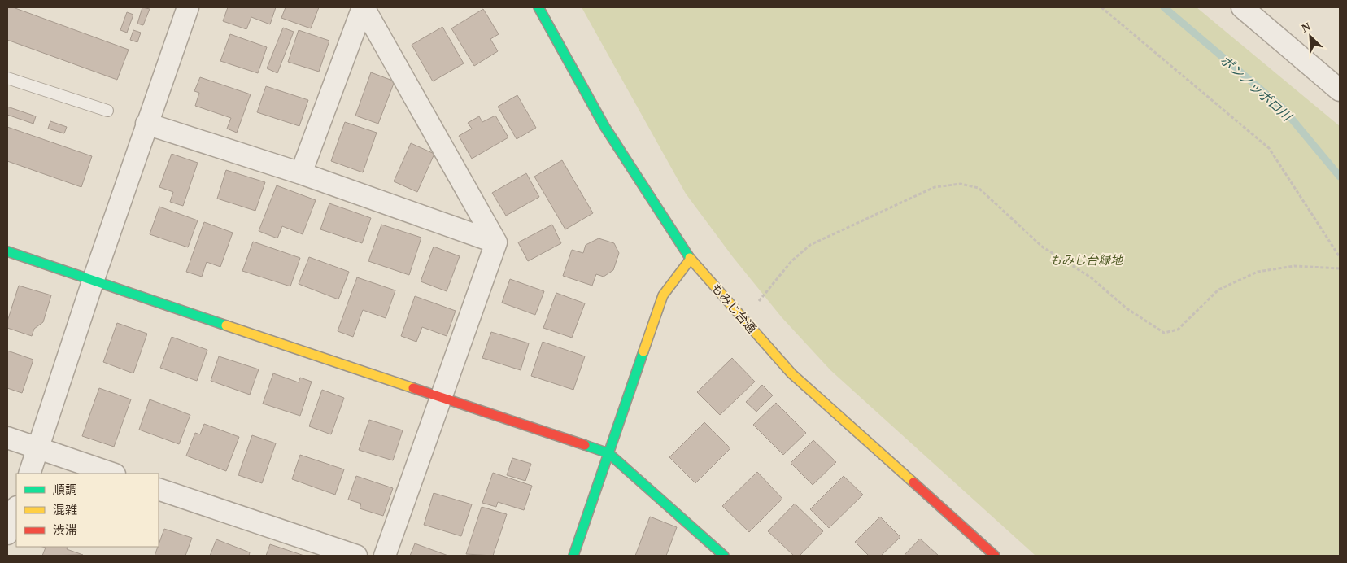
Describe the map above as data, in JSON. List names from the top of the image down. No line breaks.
{"streets":{"street":["もみじ台通"]},"water":["ポンノッポロ川"],"parks":["もみじ台緑地"],"legend":["順調","混雑","渋滞"],"north":"top left"}
